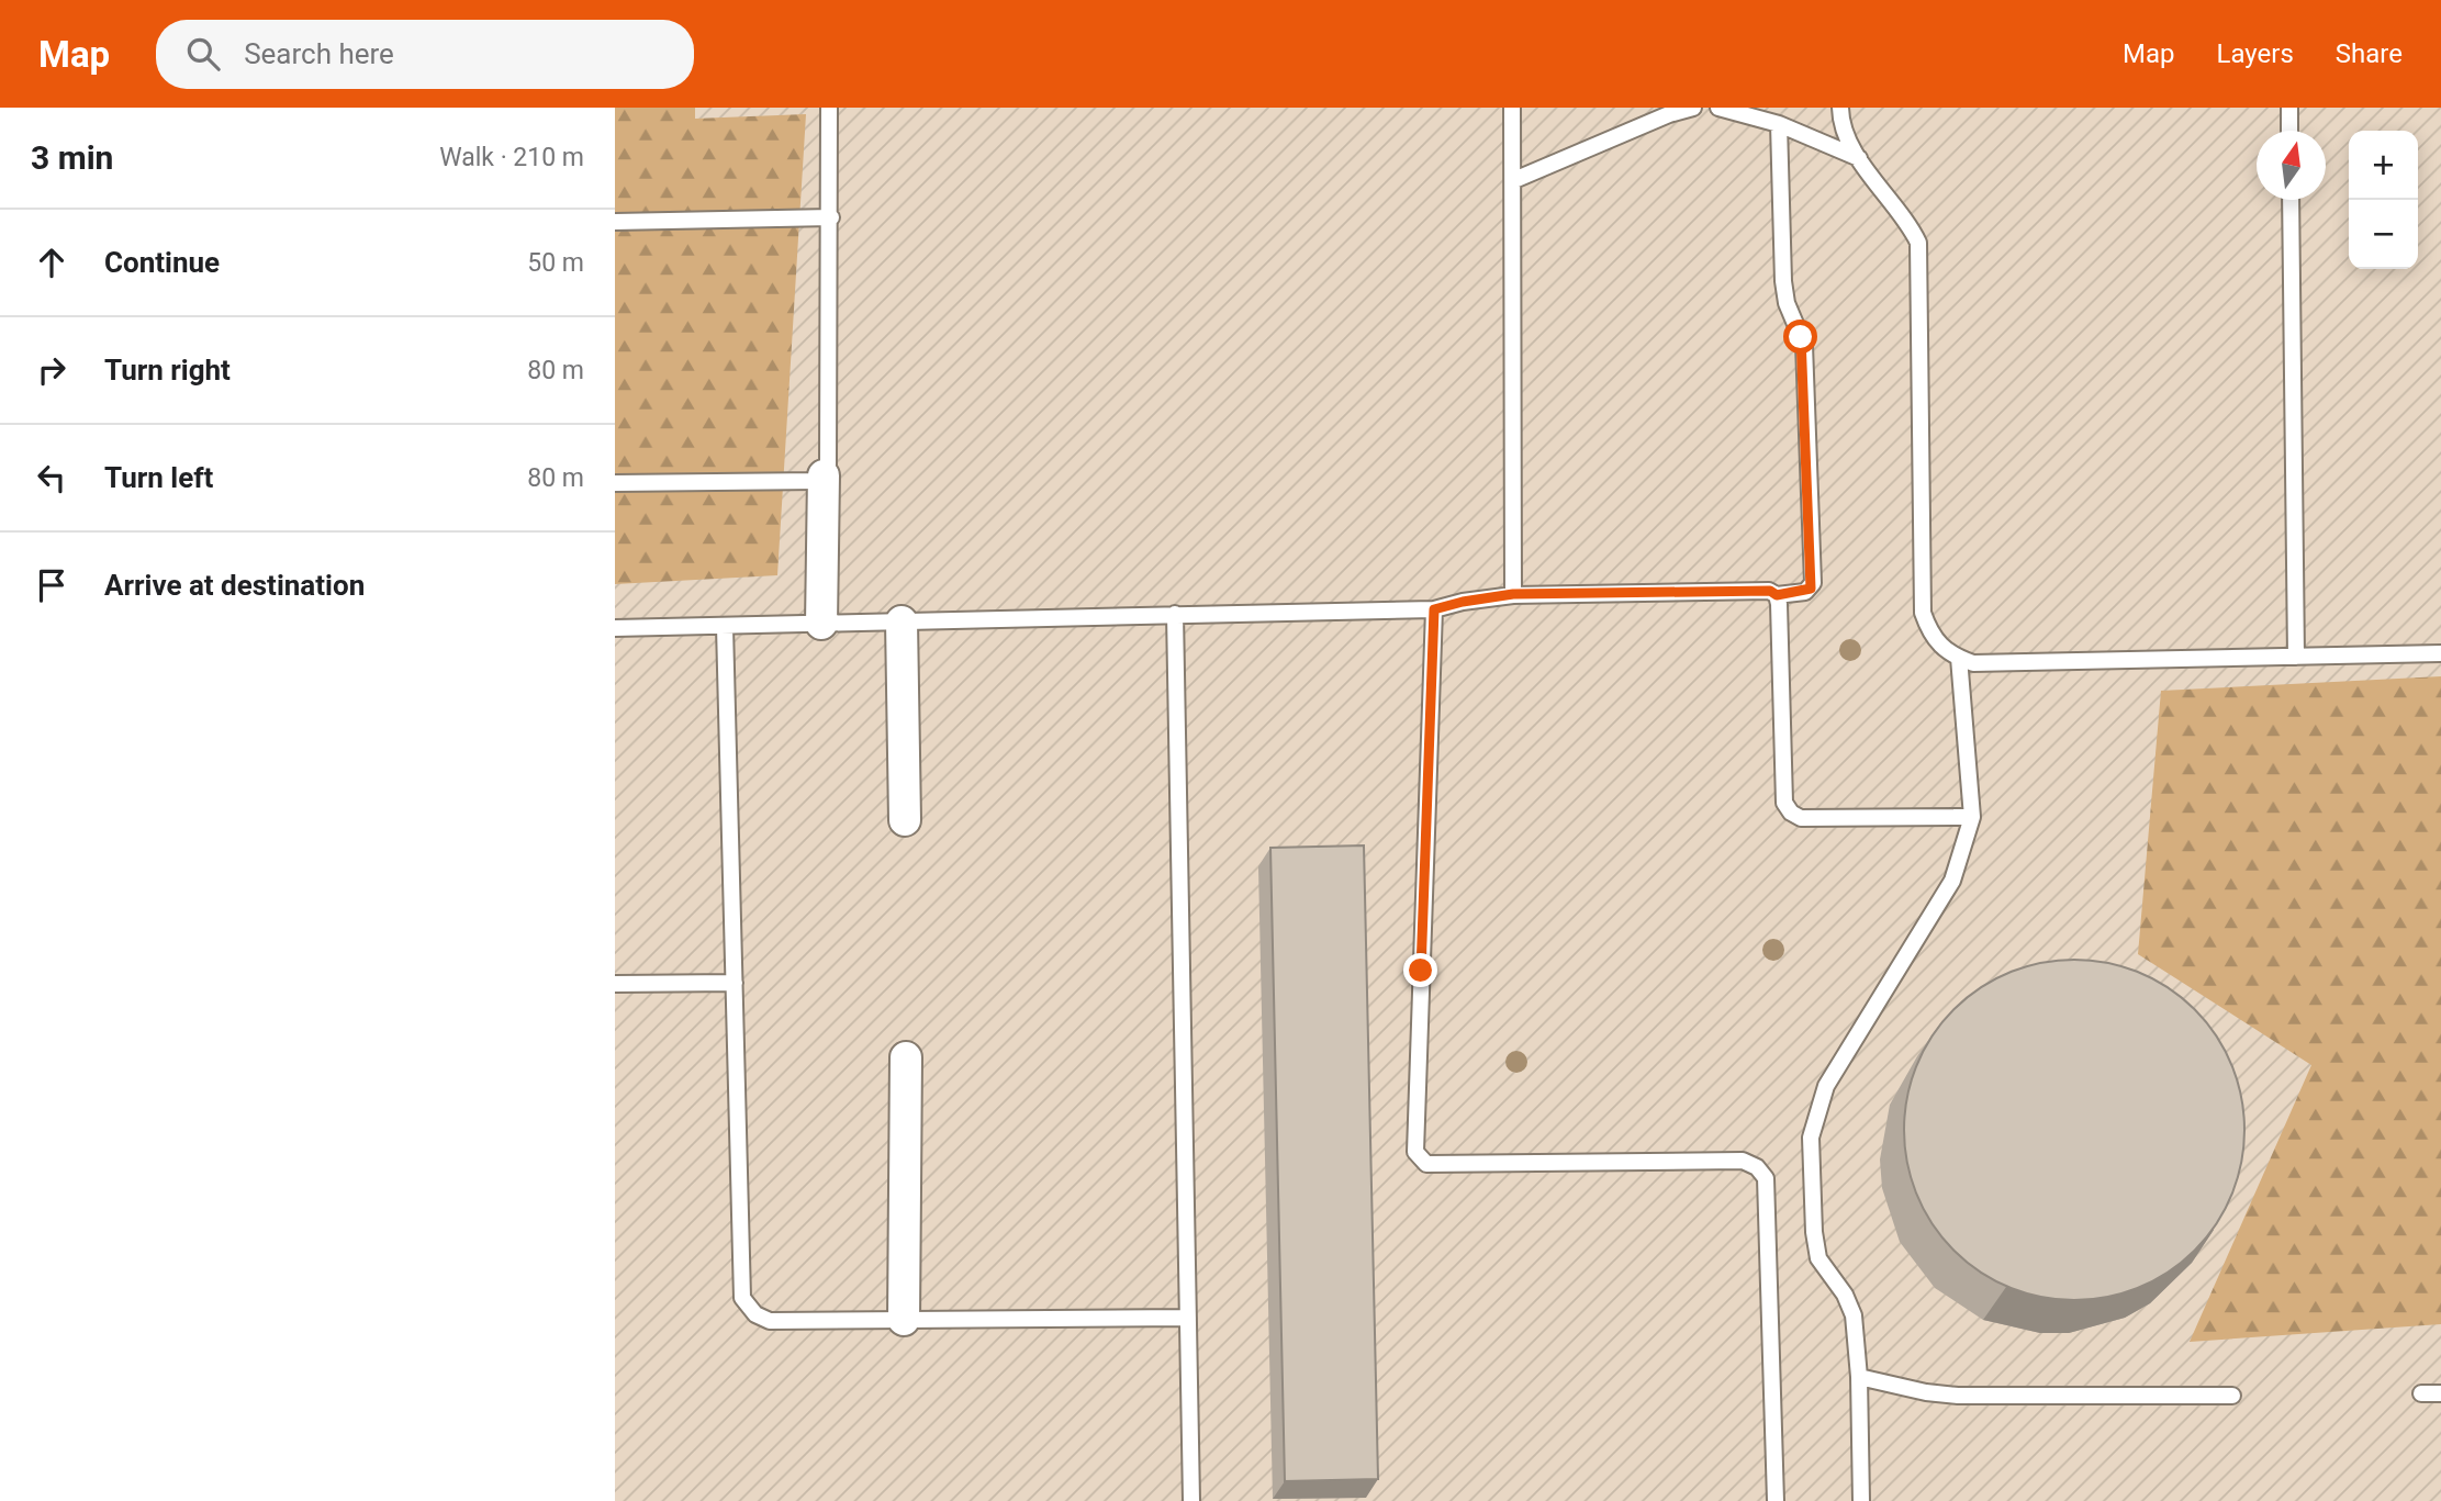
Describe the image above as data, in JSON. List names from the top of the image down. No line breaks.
{"north":"top","page":{"header":"Map","search":"Search here","nav":["Map","Layers","Share"],"heading":["3 min","Walk · 210 m"],"map_buttons":["+","−"],"list":[["Continue","50 m"],["Turn right","80 m"],["Turn left","80 m"],"Arrive at destination"]}}
